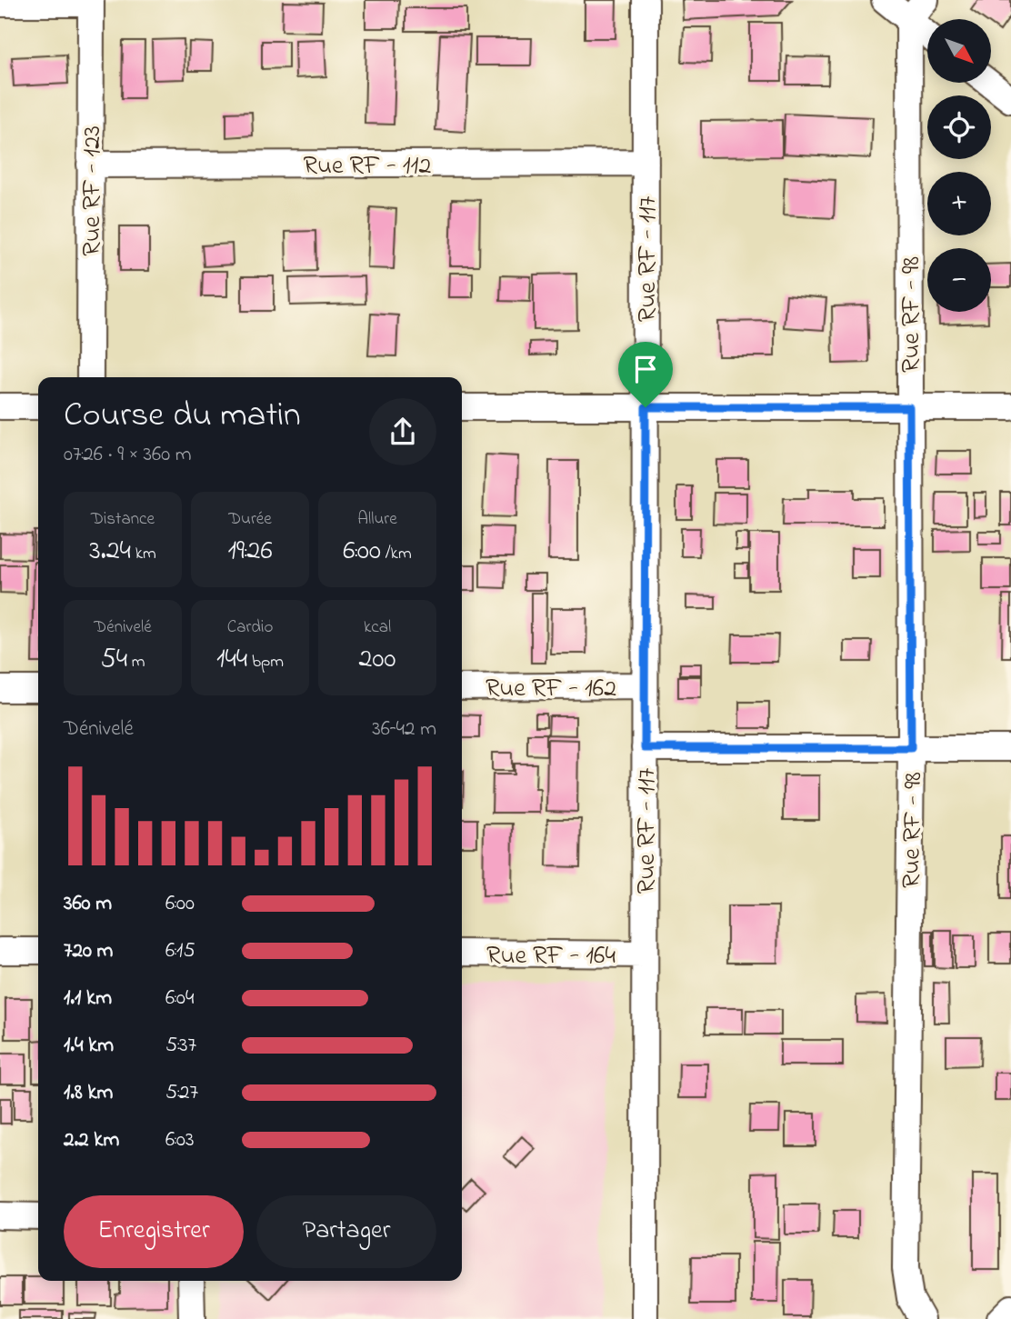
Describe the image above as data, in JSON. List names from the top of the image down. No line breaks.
{"streets":{"street":["Rue RF - 112","Rue RF - 123","Rue RF - 117","Rue RF - 98","Rue RF - 162","Rue RF - 164"]},"crossings":[["Rue RF - 112","Rue RF - 123"],["Rue RF - 112","Rue RF - 117"],["Rue RF - 117","Rue RF - 162"],["Rue RF - 117","Rue RF - 164"]],"north":"bottom right","page":{"map_buttons":["+","−"],"heading":["Course du matin","07:26 · 9 × 360 m"],"stats":[["Distance","3.24 km"],["Durée","19:26"],["Allure","6:00 /km"],["Dénivelé","54 m"],["Cardio","144 bpm"],["kcal","200"]],"chart":["Dénivelé","36–42 m"],"list":[{"name":"360 m","note":"6:00"},{"name":"720 m","note":"6:15"},{"name":"1.1 km","note":"6:04"},{"name":"1.4 km","note":"5:37"},{"name":"1.8 km","note":"5:27"},{"name":"2.2 km","note":"6:03"}],"buttons":["Enregistrer","Partager"]}}
